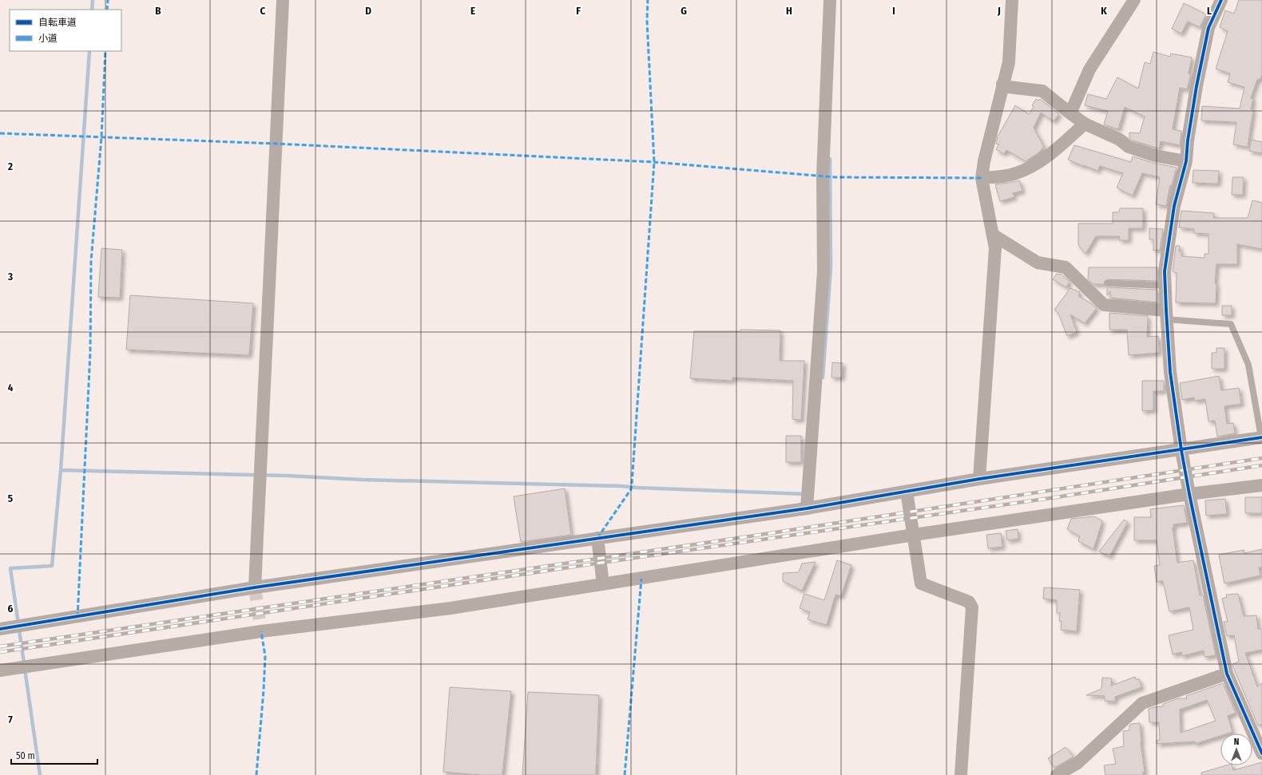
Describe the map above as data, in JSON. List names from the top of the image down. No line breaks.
{"legend":["自転車道","小道"],"scale_bar":"50 m","north":"top","grid":{"columns":["B","C","D","E","F","G","H","I","J","K","L"],"rows":["2","3","4","5","6","7"]}}
